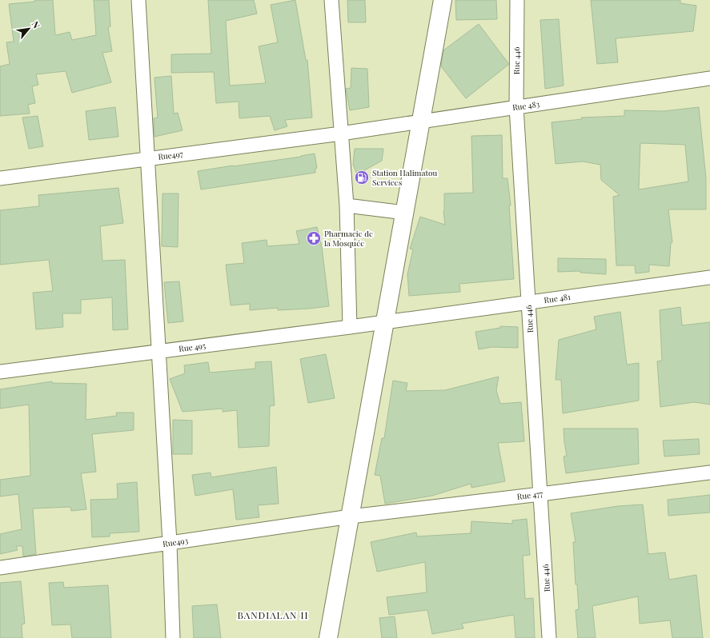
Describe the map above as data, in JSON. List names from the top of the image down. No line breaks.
{"streets":{"street":["Rue 446","Rue 483","Rue497","Rue 481","Rue 495","Rue 477","Rue493"]},"crossings":[["Rue 446","Rue 483"],["Rue 446","Rue 481"],["Rue 446","Rue 477"],["Rue 483","Rue497"],["Rue 481","Rue 495"],["Rue 477","Rue493"]],"districts":["BANDIALAN II"],"places":{"fuel station":["Station Halimatou Services"],"pharmacy":["Pharmacie de la Mosquée"]},"north":"top right"}
